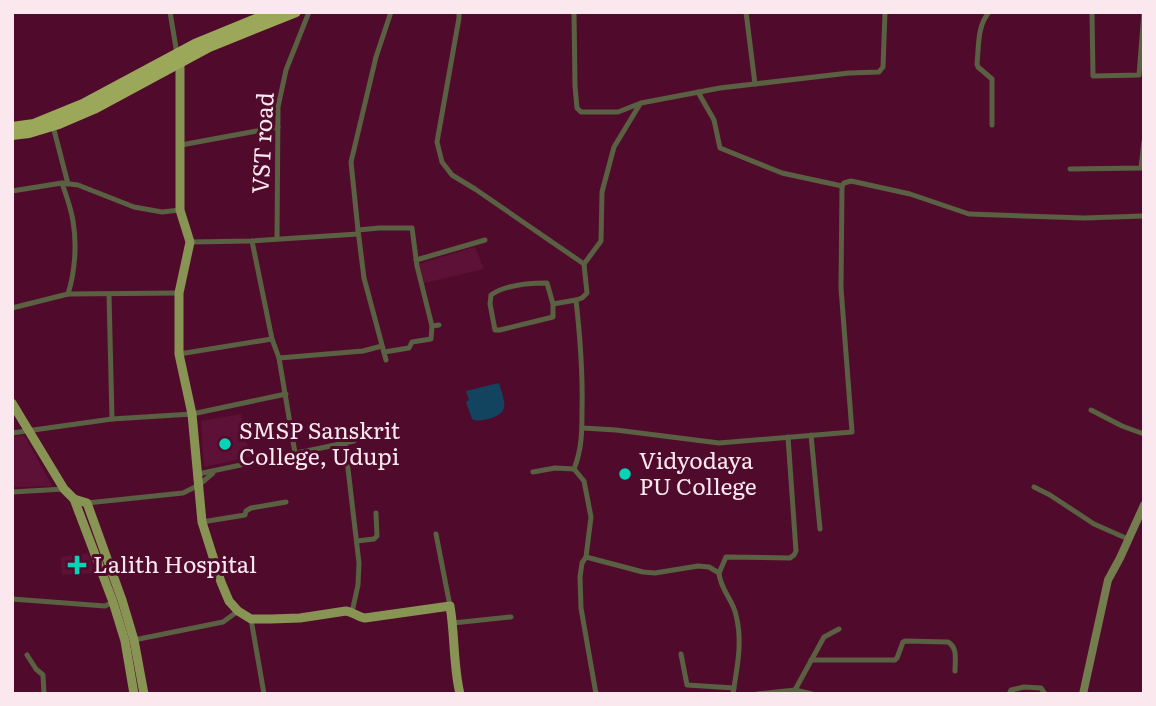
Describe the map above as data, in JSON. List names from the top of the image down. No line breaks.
{"streets":{"street":["VST road"]},"places":{"other":["SMSP Sanskrit College, Udupi","Vidyodaya PU College"],"health":["Lalith Hospital"]}}
